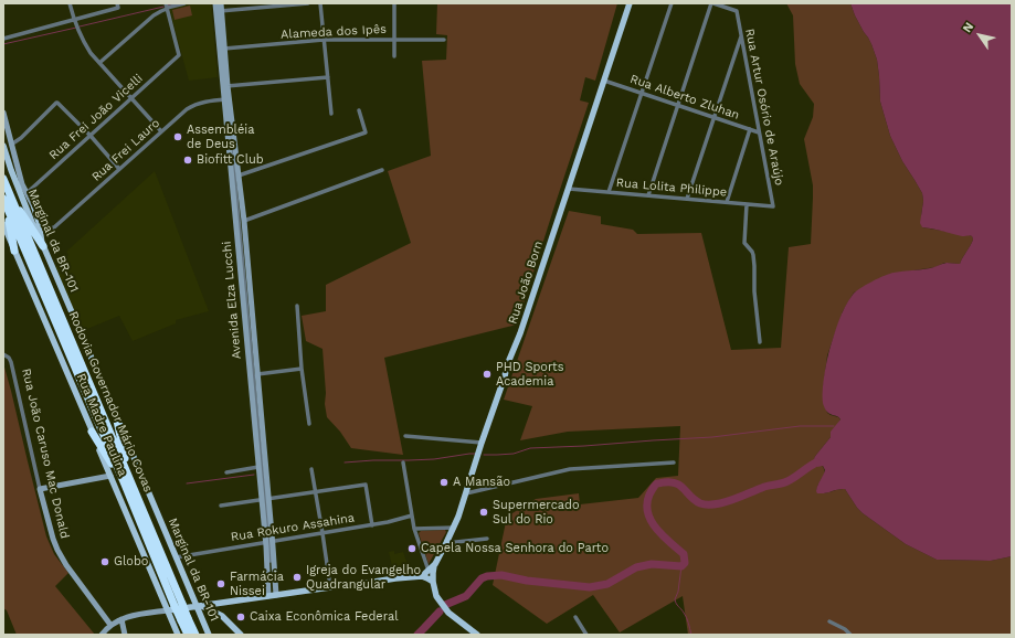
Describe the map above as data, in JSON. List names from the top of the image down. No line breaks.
{"streets":{"highway":["Rodovia Governador Mário Covas"],"main road":["Marginal da BR-101","Rua João Born","Avenida Elza Lucchi","Rua Madre Paulina","Rua João Caruso Mac Donald"],"street":["Alameda dos Ipês","Rua Alberto Zluhan","Rua Artur Osório de Araújo","Rua Frei João Vicelli","Rua Frei Lauro","Rua Lolita Philippe","Rua Rokuro Assahina"]},"crossings":[["Alameda dos Ipês","Avenida Elza Lucchi"],["Rua Alberto Zluhan","Rua Artur Osório de Araújo"],["Rua Alberto Zluhan","Rua João Born"],["Rua Artur Osório de Araújo","Rua Lolita Philippe"],["Rua Frei Lauro","Avenida Elza Lucchi"],["Rua Lolita Philippe","Rua João Born"],["Marginal da BR-101","Rua Rokuro Assahina"],["Avenida Elza Lucchi","Rua Rokuro Assahina"]],"places":["Assembléia de Deus","Biofitt Club","PHD Sports Academia","A Mansão","Supermercado Sul do Rio","Capela Nossa Senhora do Parto","Globo","Igreja do Evangelho Quadrangular","Farmácia Nissei","Caixa Econômica Federal"],"north":"top left"}
